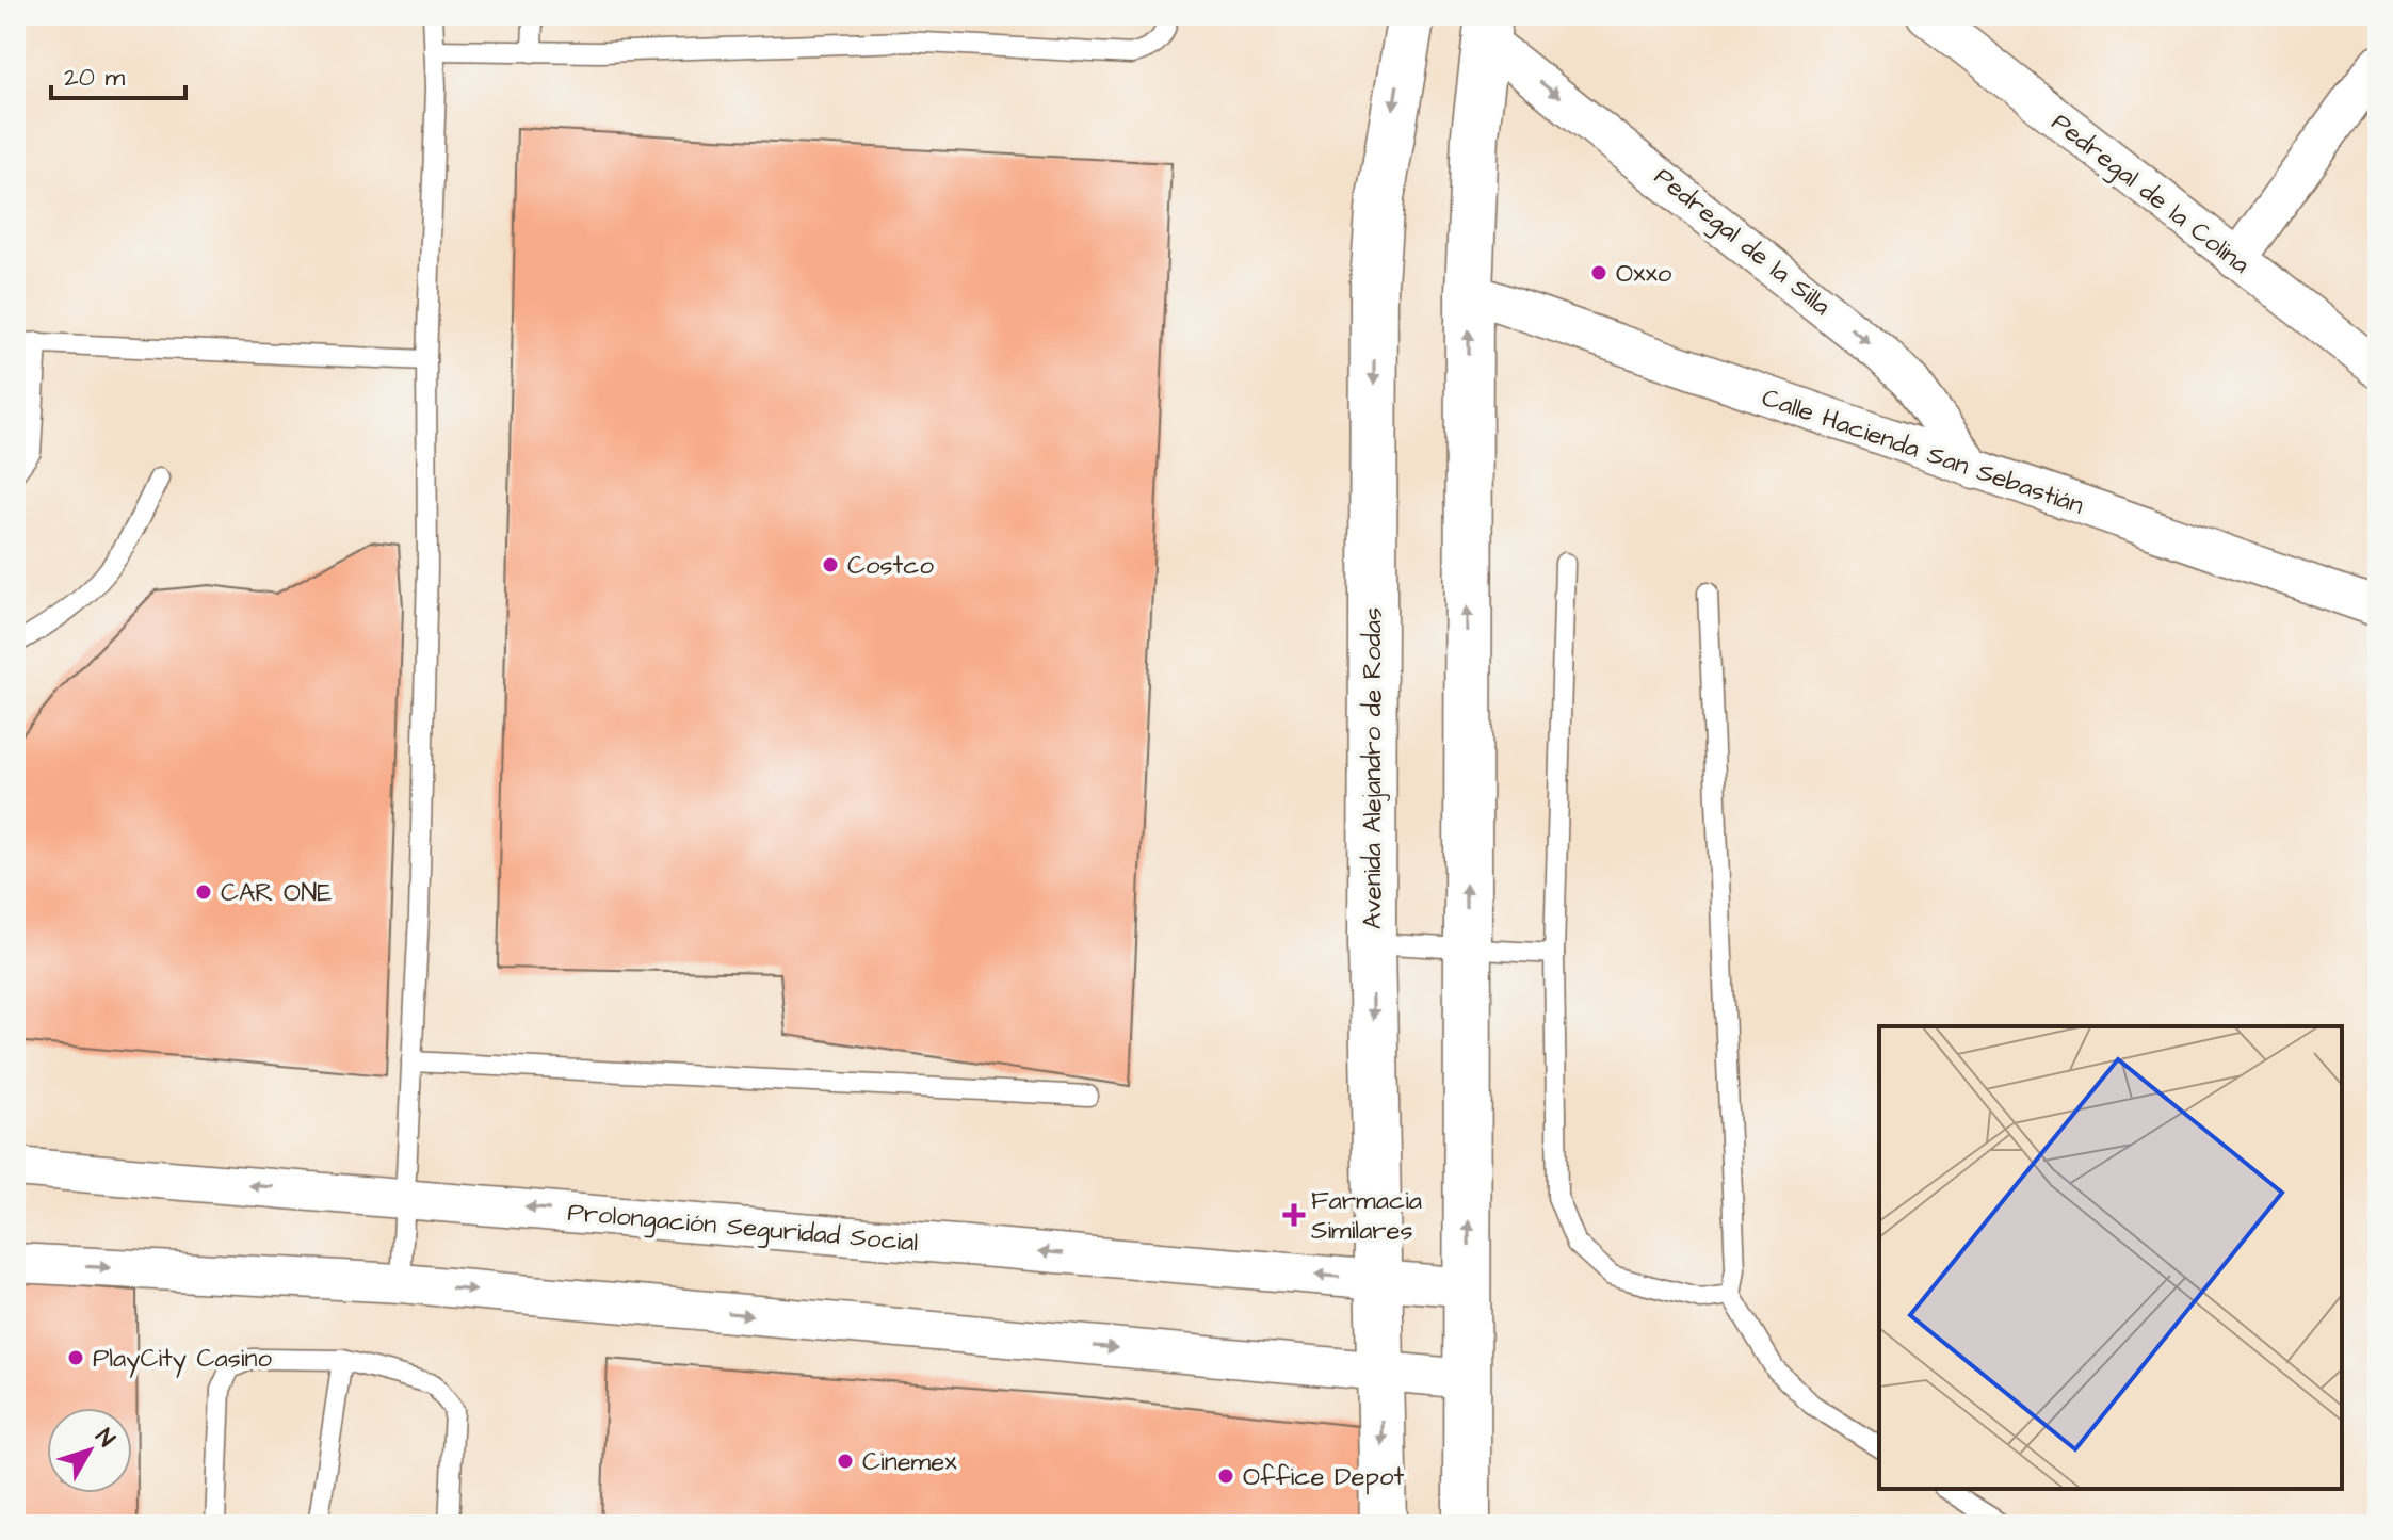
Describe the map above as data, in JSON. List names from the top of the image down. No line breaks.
{"streets":{"street":["Pedregal de la Colina","Pedregal de la Silla","Calle Hacienda San Sebastián","Avenida Alejandro de Rodas","Prolongación Seguridad Social"]},"crossings":[["Pedregal de la Silla","Calle Hacienda San Sebastián"],["Avenida Alejandro de Rodas","Prolongación Seguridad Social"]],"one_way":["Pedregal de la Silla"],"places":{"other":["Oxxo","Costco","CAR ONE","PlayCity Casino","Cinemex","Office Depot"],"health":["Farmacia Similares"]},"scale_bar":"20 m","north":"top right"}
